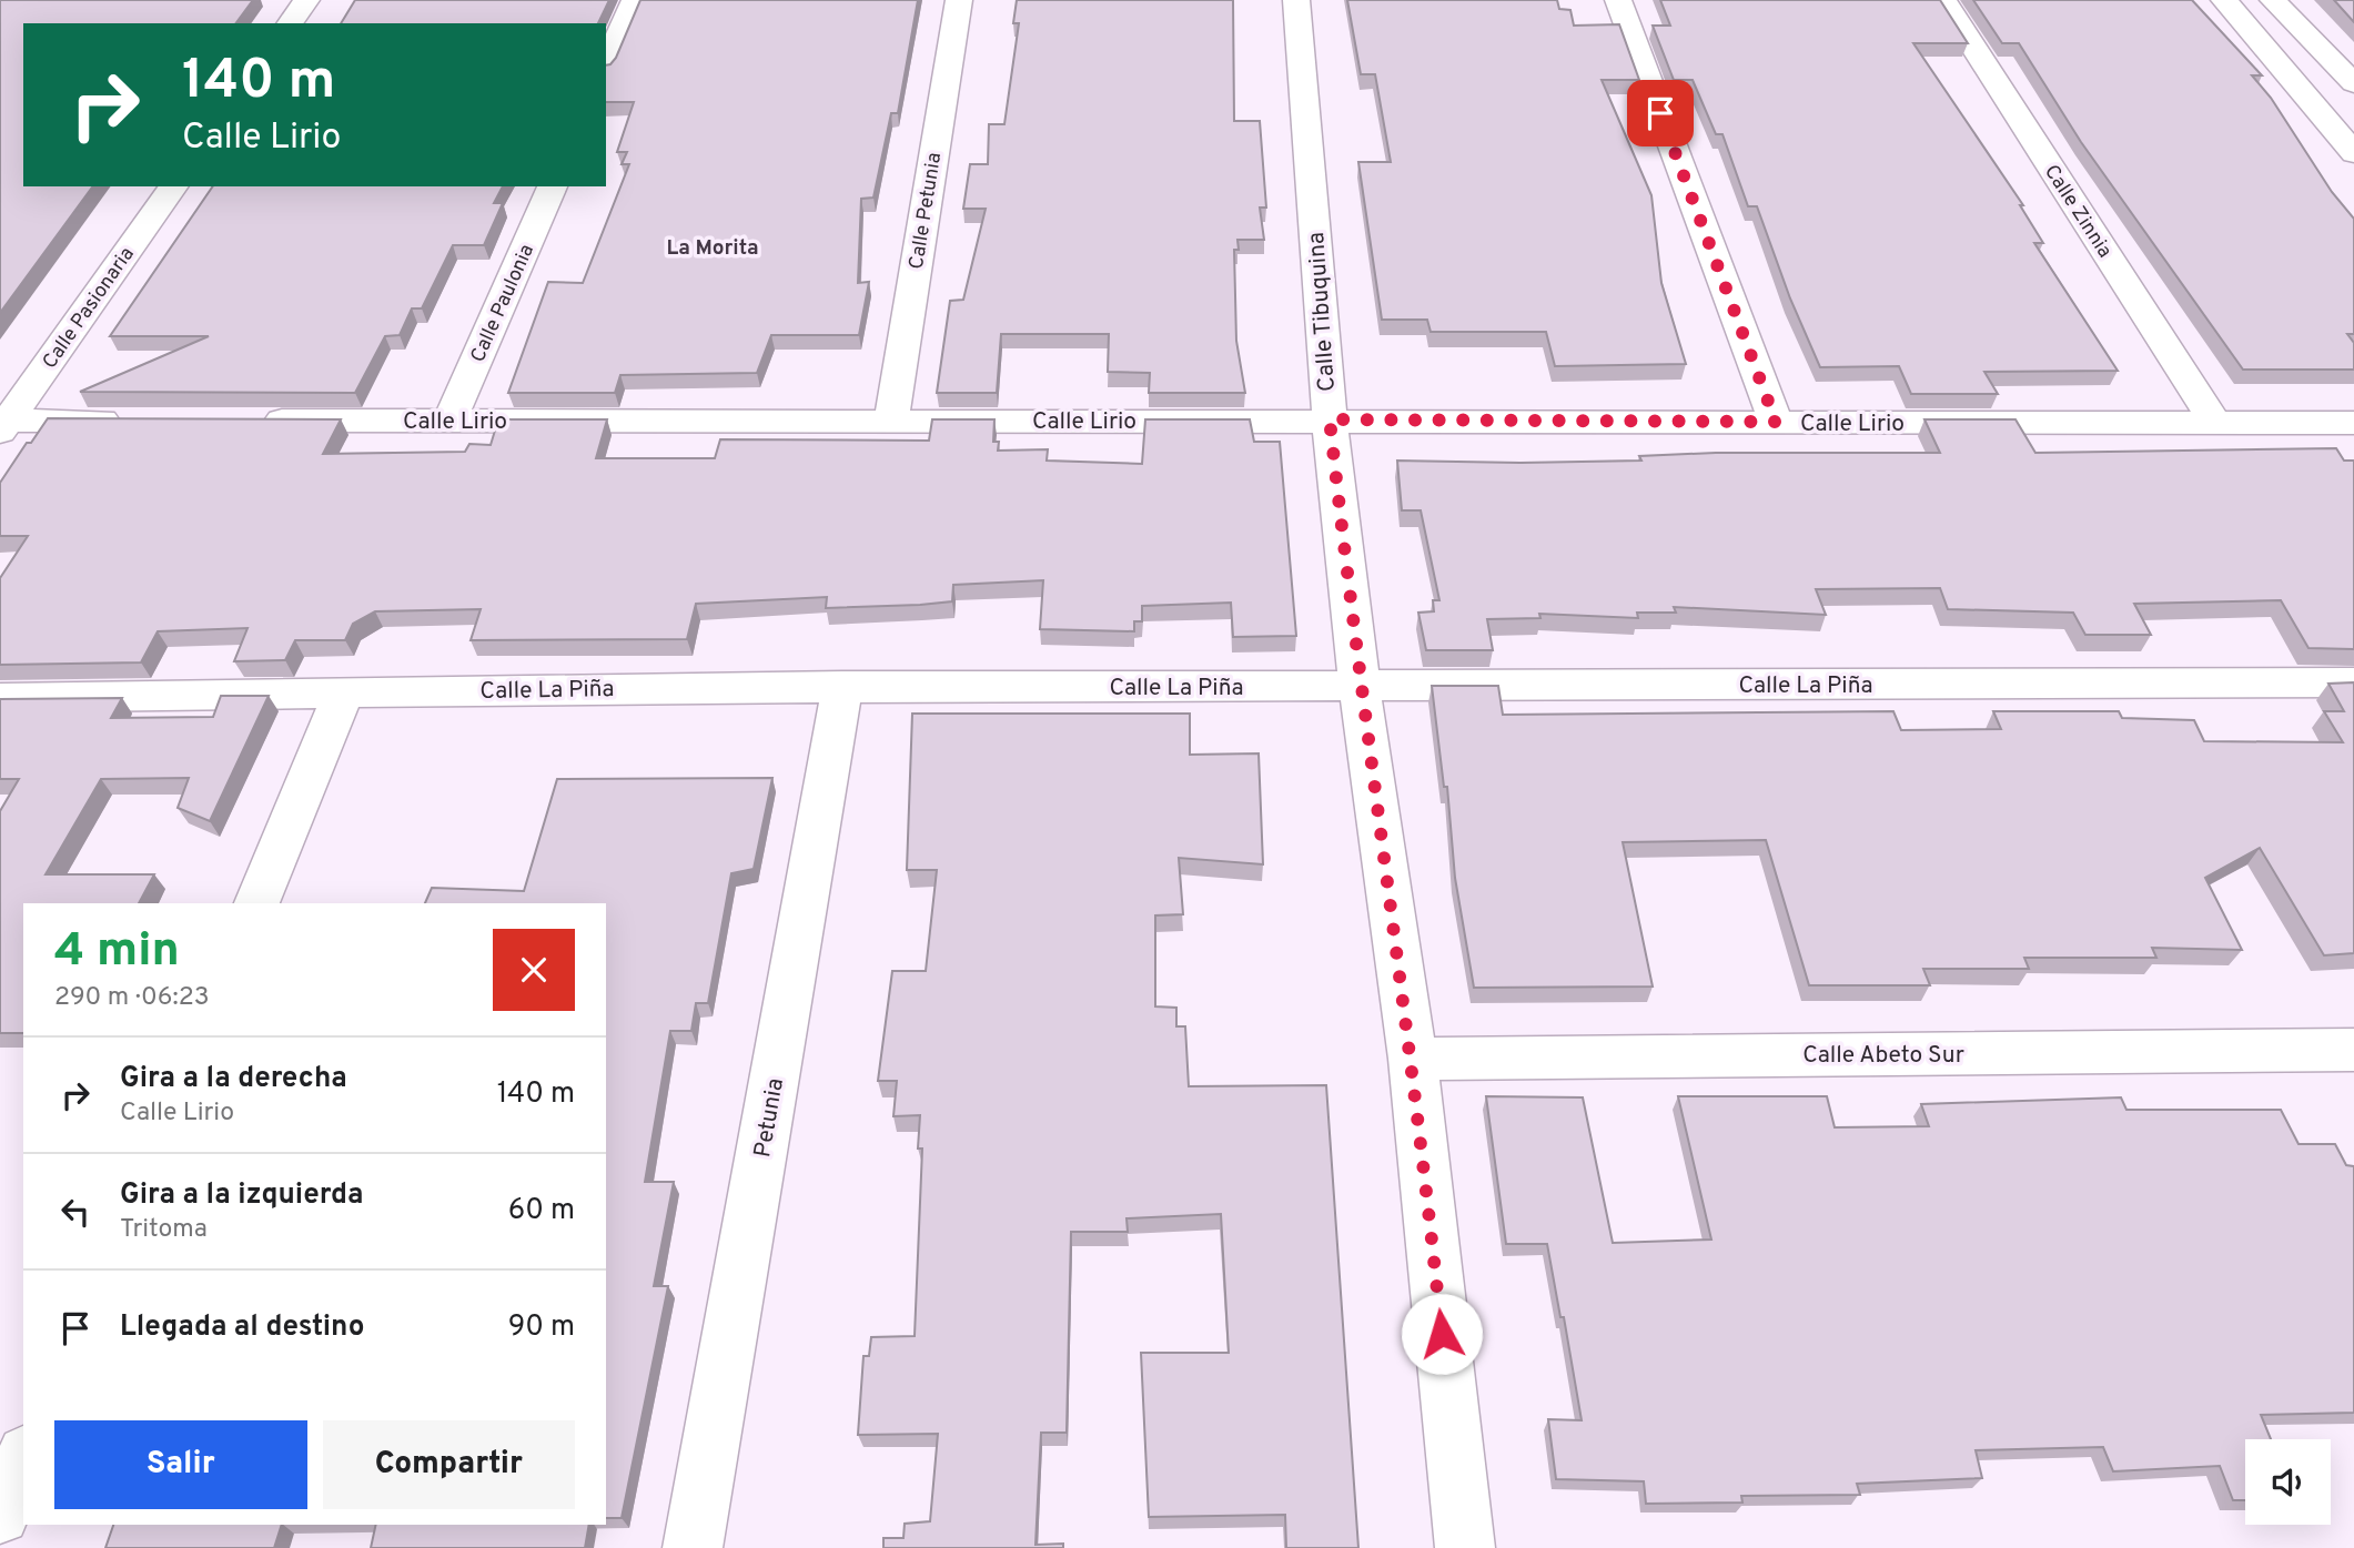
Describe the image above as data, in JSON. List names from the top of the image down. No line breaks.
{"streets":{"street":["Calle Petunia","Calle Zinnia","Calle Paulonia","Calle Pasionaria","Calle Tibuquina","Calle Lirio","Calle La Piña","Calle Abeto Sur","Petunia"]},"crossings":[["Calle Petunia","Calle Lirio"],["Calle Zinnia","Calle Lirio"],["Calle Paulonia","Calle Lirio"],["Calle Tibuquina","Calle Lirio"],["Calle Tibuquina","Calle La Piña"],["Calle Tibuquina","Calle Abeto Sur"],["Calle La Piña","Petunia"]],"districts":["La Morita"],"page":{"turn":["140 m","Calle Lirio"],"heading":["4 min","290 m · 06:23"],"list":[{"name":"Gira a la derecha","note":"Calle Lirio","value":"140 m"},{"name":"Gira a la izquierda","note":"Tritoma","value":"60 m"},{"name":"Llegada al destino","value":"90 m"}],"buttons":["Salir","Compartir"]}}
